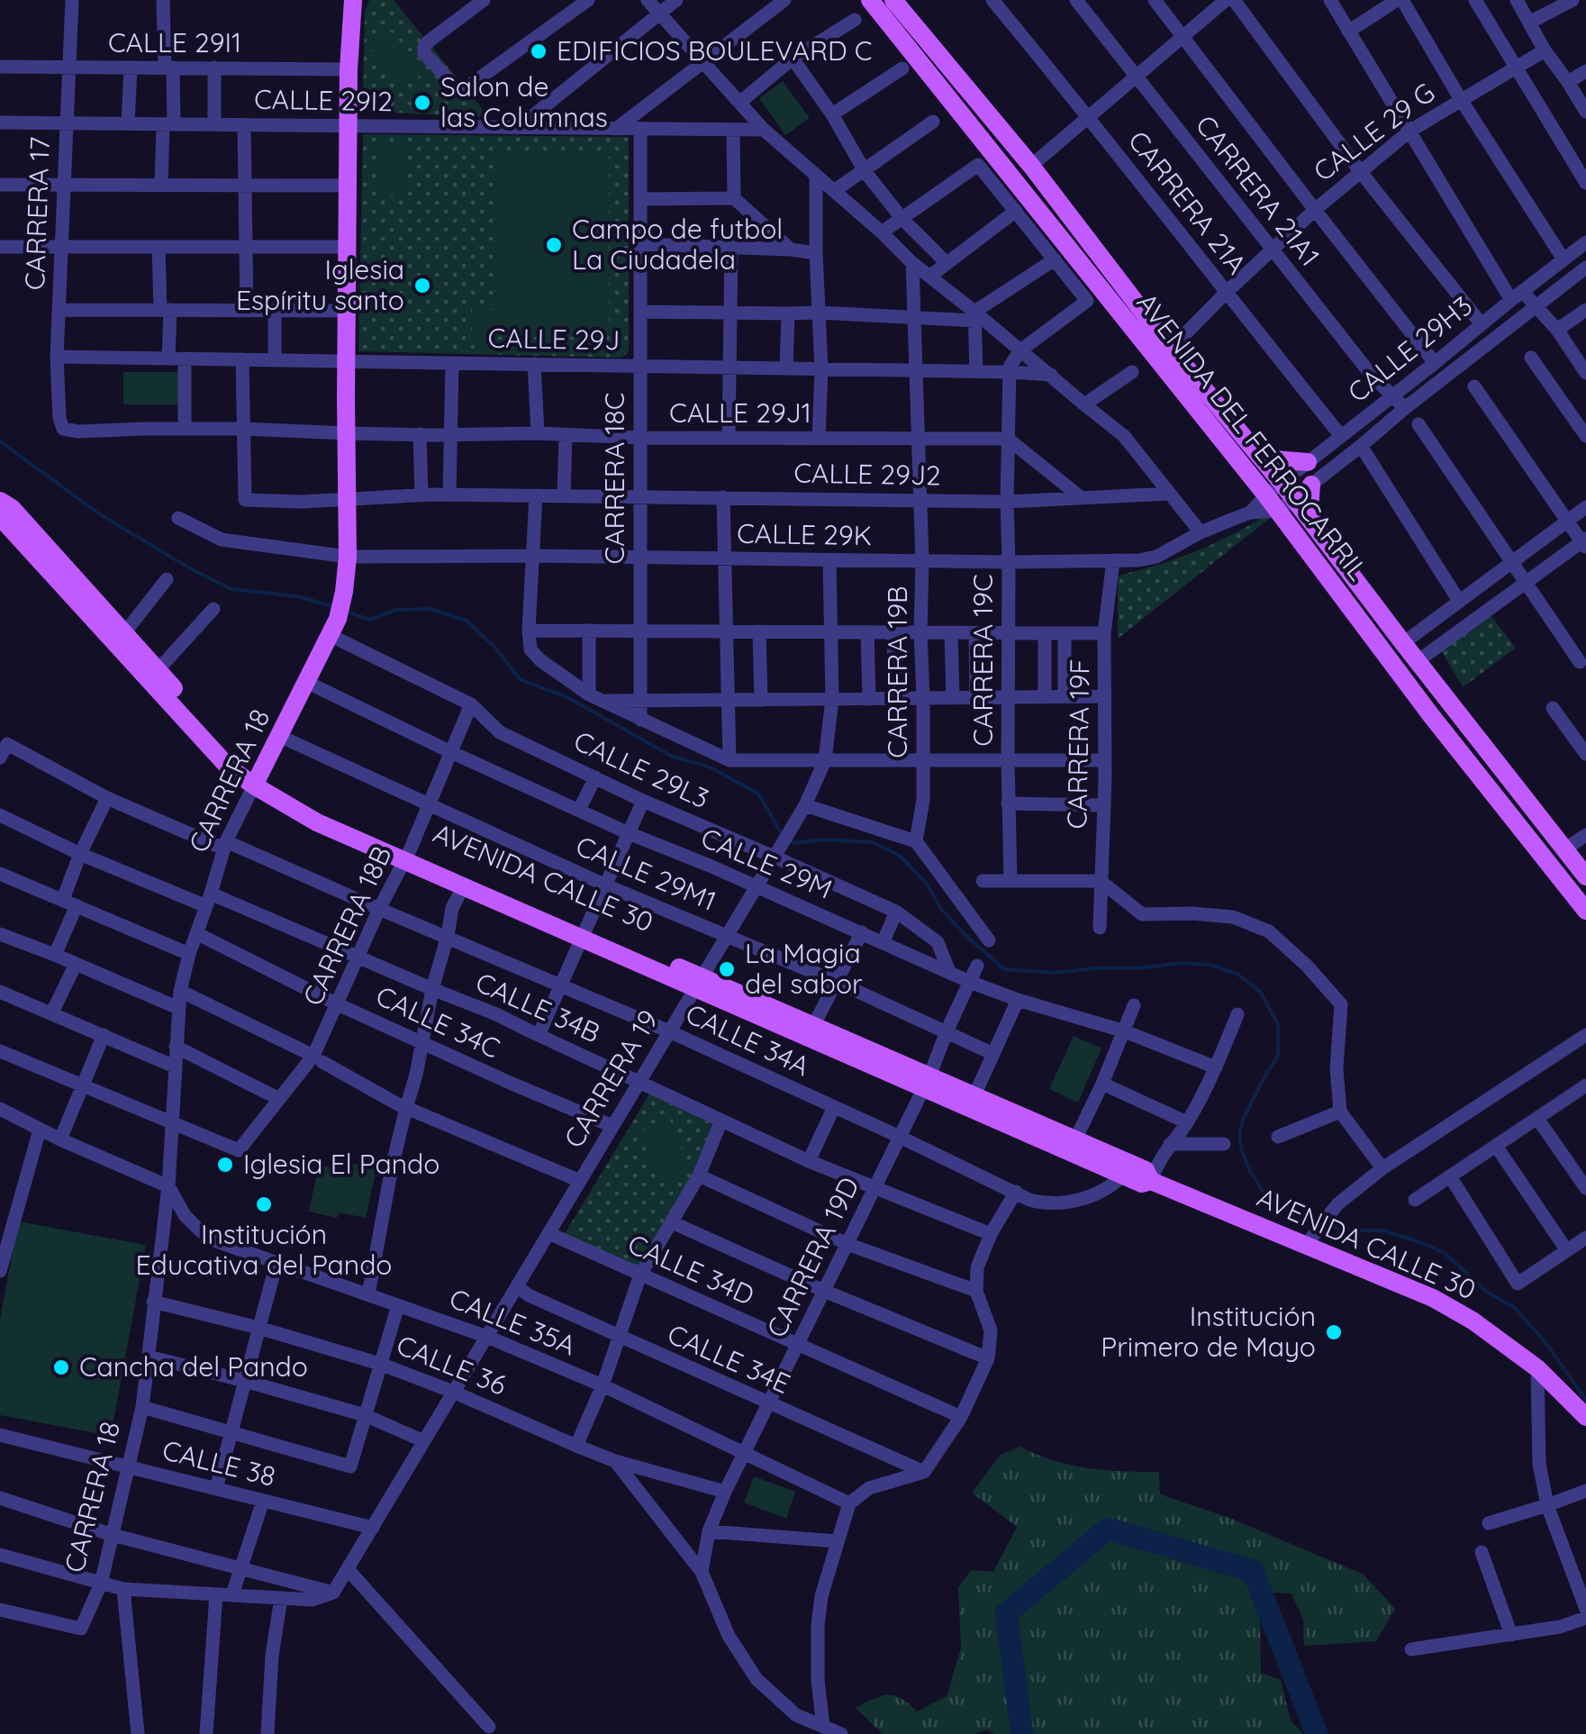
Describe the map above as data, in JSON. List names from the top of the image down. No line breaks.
{"streets":{"main road":["AVENIDA DEL FERROCARRIL","CARRERA 18","AVENIDA CALLE 30"],"street":["CALLE 29I1","CALLE 29I2","CALLE 29 G","CARRERA 21A1","CARRERA 21A","CARRERA 17","CALLE 29J","CALLE 29H3","CALLE 29J1","CALLE 29J2","CARRERA 18C","CALLE 29K","CARRERA 19C","CARRERA 19B","CARRERA 19F","CALLE 29L3","CALLE 29M","CALLE 29M1","CARRERA 18B","CALLE 34B","CALLE 34C","CALLE 34A","CARRERA 19","CARRERA 19D","CALLE 34D","CALLE 35A","CALLE 34E","CALLE 36","CALLE 38"]},"crossings":[["CALLE 29I1","CARRERA 17"],["CALLE 29I1","CARRERA 18"],["CALLE 29I2","CARRERA 17"],["CALLE 29I2","CARRERA 18C"],["CALLE 29I2","CARRERA 18"],["CALLE 29 G","CARRERA 21A1"],["CALLE 29 G","CARRERA 21A"],["CALLE 29 G","AVENIDA DEL FERROCARRIL"],["CARRERA 21A1","CALLE 29H3"],["CARRERA 21A","CALLE 29H3"],["CARRERA 17","CALLE 29J"],["CARRERA 17","CALLE 29J1"],["CALLE 29J","CARRERA 18C"],["CALLE 29J","CARRERA 19C"],["CALLE 29J","CARRERA 19B"],["CALLE 29J","CARRERA 18"],["CALLE 29H3","AVENIDA DEL FERROCARRIL"],["CALLE 29H3","CALLE 29K"],["CALLE 29J1","CALLE 29J2"],["CALLE 29J1","CARRERA 18C"],["CALLE 29J1","CARRERA 19C"],["CALLE 29J1","CARRERA 19B"],["CALLE 29J1","CARRERA 18"],["AVENIDA DEL FERROCARRIL","CALLE 29K"],["CALLE 29J2","CARRERA 18C"],["CALLE 29J2","CARRERA 19C"],["CALLE 29J2","CARRERA 19B"],["CALLE 29J2","CARRERA 18"],["CARRERA 18C","CALLE 29K"],["CALLE 29K","CARRERA 19C"],["CALLE 29K","CARRERA 19B"],["CALLE 29K","CARRERA 19F"],["CALLE 29K","CARRERA 18"],["CALLE 29K","CARRERA 19"],["CALLE 29L3","CARRERA 18"],["CALLE 29L3","CALLE 29M"],["CALLE 29L3","CARRERA 18B"],["CALLE 29L3","CARRERA 19"],["CARRERA 18","CALLE 29M"],["CARRERA 18","CALLE 29M1"],["CARRERA 18","AVENIDA CALLE 30"],["CARRERA 18","CARRERA 18B"],["CARRERA 18","CALLE 34B"],["CARRERA 18","CALLE 34C"],["CARRERA 18","CALLE 34A"],["CARRERA 18","CALLE 35A"],["CARRERA 18","CALLE 36"],["CARRERA 18","CALLE 38"],["CALLE 29M","CARRERA 18B"],["CALLE 29M","CARRERA 19"],["CALLE 29M","CARRERA 19D"],["CALLE 29M1","CARRERA 18B"],["CALLE 29M1","CARRERA 19"],["CALLE 29M1","CARRERA 19D"],["AVENIDA CALLE 30","CARRERA 18B"],["AVENIDA CALLE 30","CALLE 34A"],["AVENIDA CALLE 30","CARRERA 19"],["AVENIDA CALLE 30","CARRERA 19D"],["CARRERA 18B","CALLE 34B"],["CARRERA 18B","CALLE 34C"],["CARRERA 18B","CALLE 34A"],["CALLE 34B","CARRERA 19"],["CALLE 34B","CARRERA 19D"],["CALLE 34C","CARRERA 19"],["CALLE 34A","CARRERA 19"],["CALLE 34A","CARRERA 19D"],["CARRERA 19","CALLE 34D"],["CARRERA 19","CALLE 35A"],["CARRERA 19","CALLE 34E"],["CARRERA 19","CALLE 36"],["CARRERA 19","CALLE 38"],["CARRERA 19D","CALLE 34D"],["CARRERA 19D","CALLE 35A"],["CARRERA 19D","CALLE 34E"],["CARRERA 19D","CALLE 36"]],"places":["EDIFICIOS BOULEVARD C","Salon de las Columnas","Campo de futbol La Ciudadela","Iglesia Espíritu santo","La Magia del sabor","Iglesia El Pando","Institución Educativa del Pando","Institución Primero de Mayo","Cancha del Pando"]}
